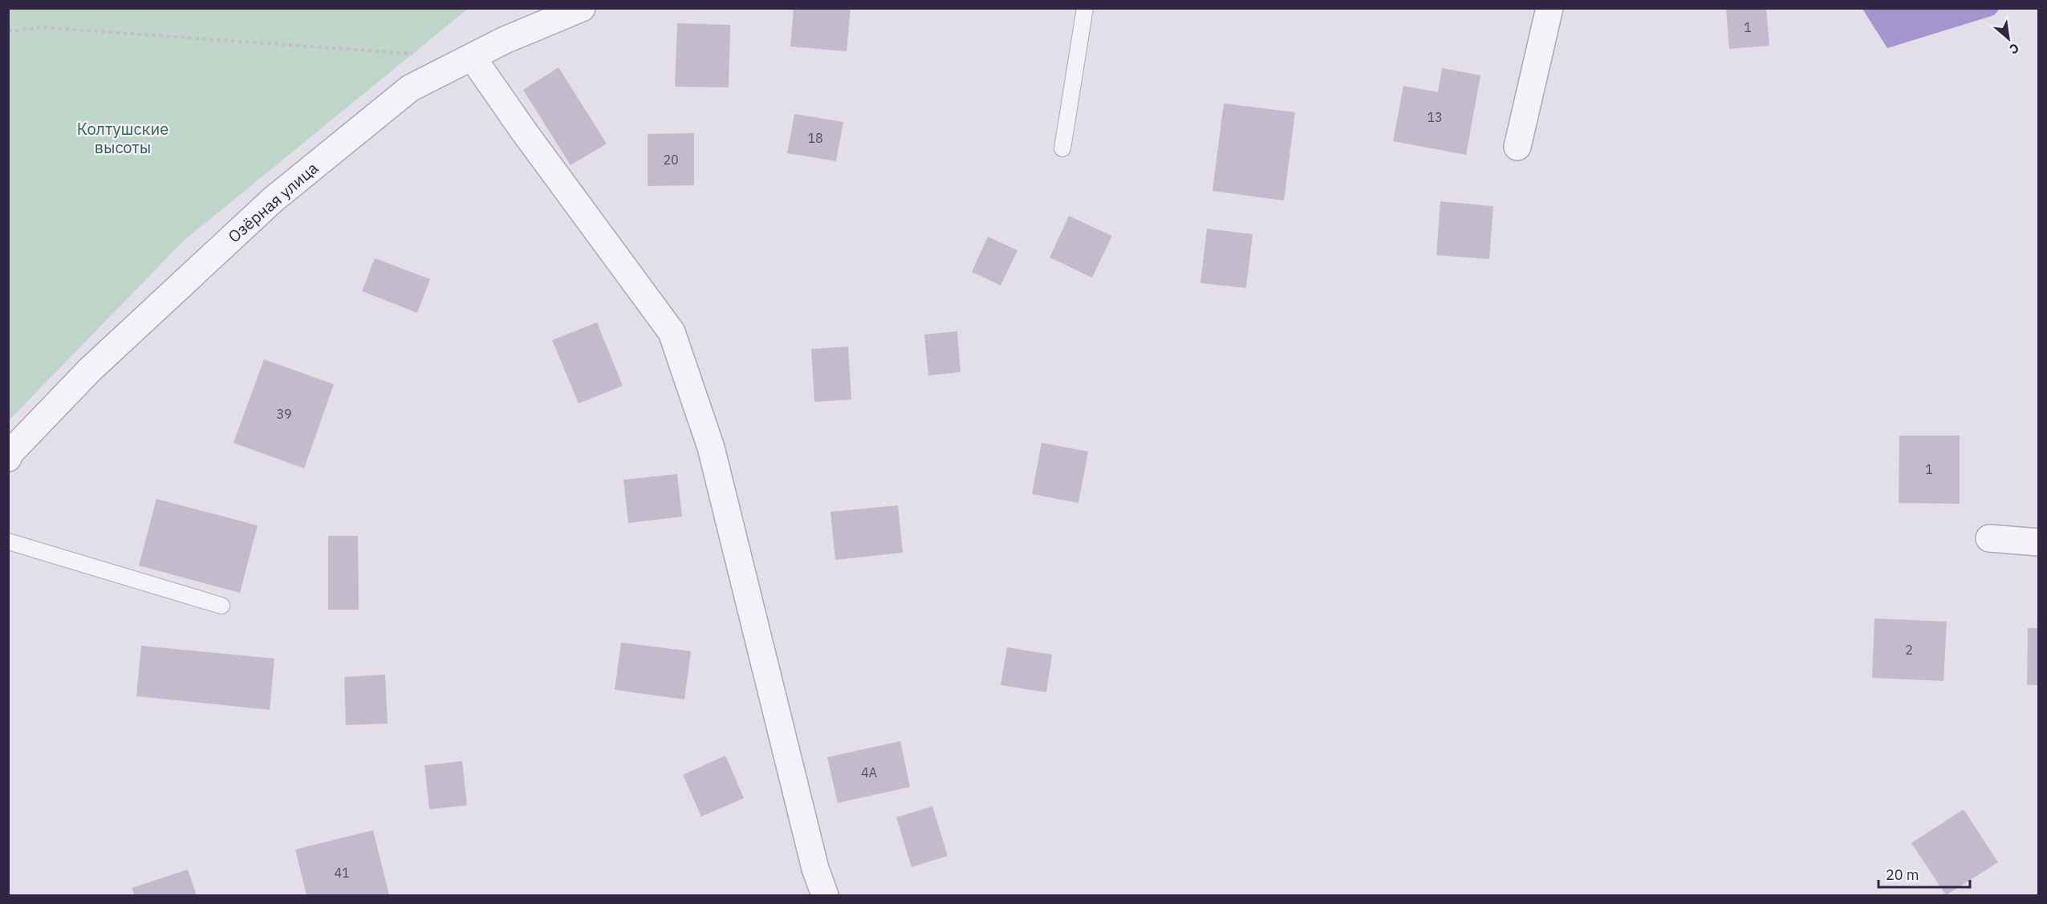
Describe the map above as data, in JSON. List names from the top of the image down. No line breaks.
{"streets":{"street":["Озёрная улица"]},"parks":["Колтушские высоты"],"house_numbers":["1","13","18","20","39","1","2","4А","41"],"scale_bar":"20 m","north":"bottom right"}
